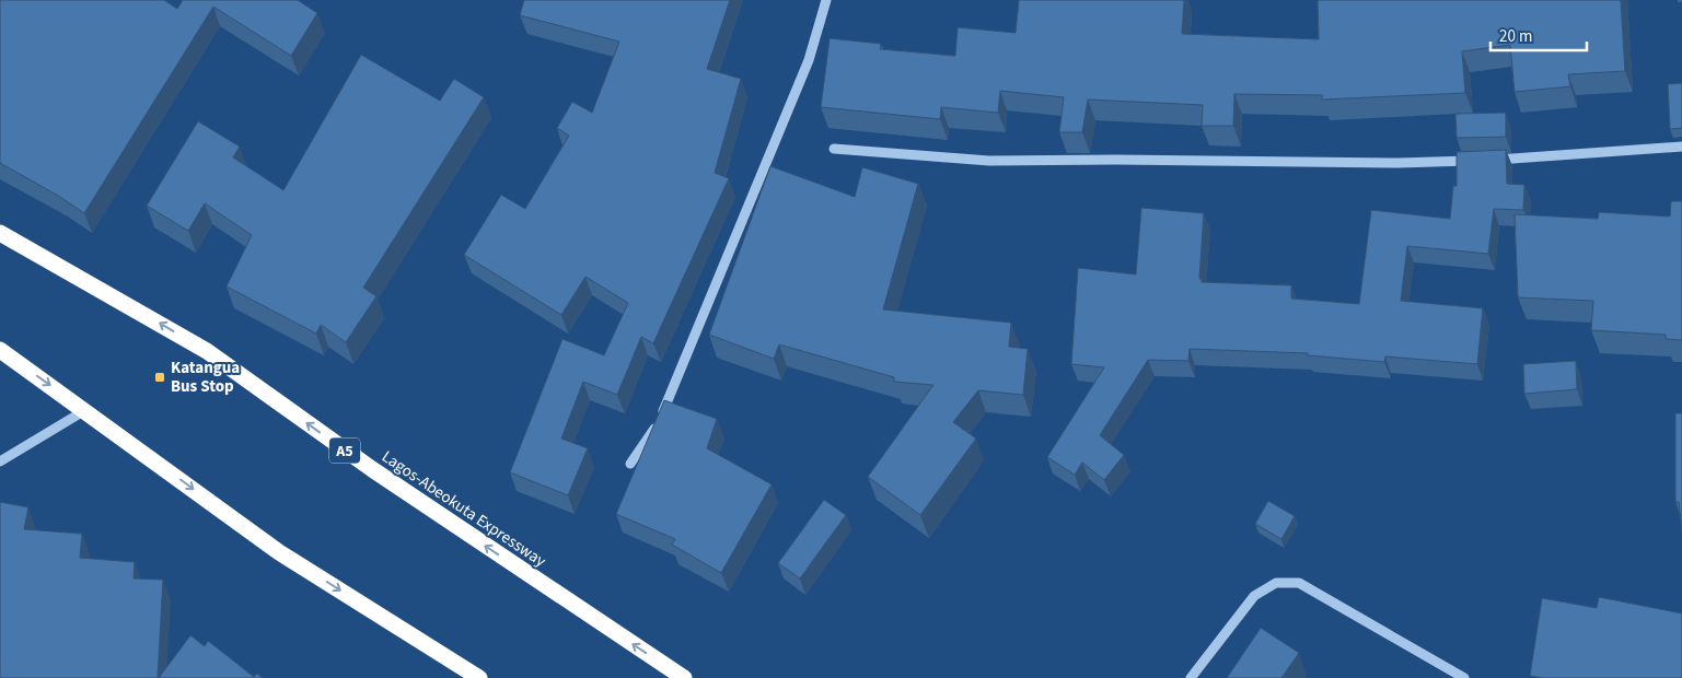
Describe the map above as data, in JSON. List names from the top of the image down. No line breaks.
{"streets":{"highway":["A5","Lagos-Abeokuta Expressway"]},"places":{"transit":["Katangua Bus Stop"]},"scale_bar":"20 m"}
